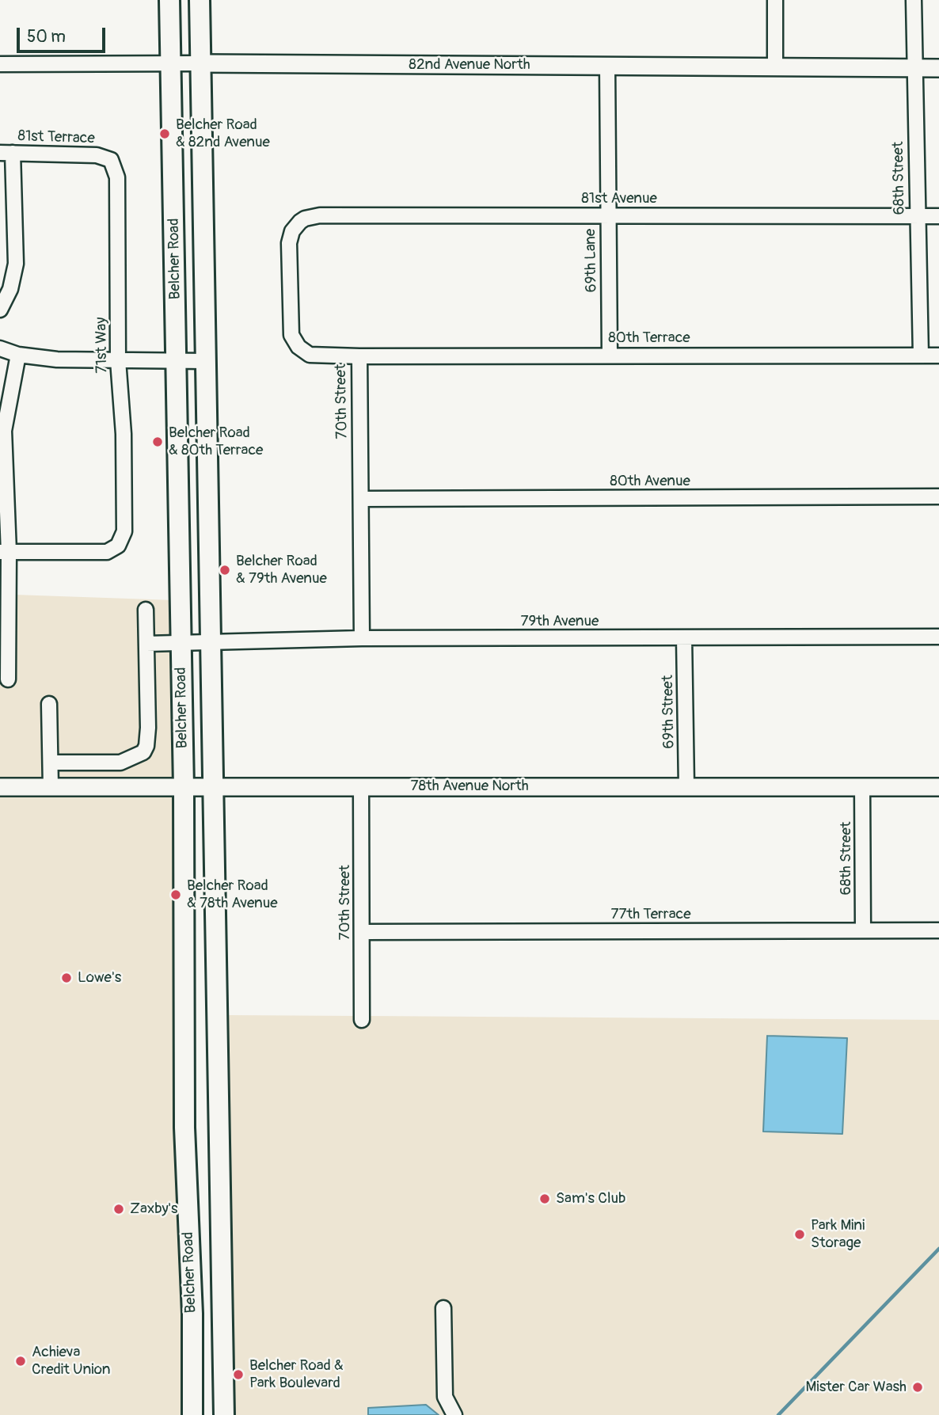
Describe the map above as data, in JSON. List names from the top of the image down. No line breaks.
{"streets":{"main road":["Belcher Road"],"street":["82nd Avenue North","81st Terrace","68th Street","81st Avenue","69th Lane","80th Terrace","71st Way","70th Street","80th Avenue","79th Avenue","69th Street","78th Avenue North","77th Terrace"]},"crossings":[["82nd Avenue North","68th Street"],["82nd Avenue North","Belcher Road"],["82nd Avenue North","69th Lane"],["81st Terrace","71st Way"],["68th Street","81st Avenue"],["68th Street","80th Terrace"],["68th Street","78th Avenue North"],["68th Street","77th Terrace"],["81st Avenue","69th Lane"],["81st Avenue","70th Street"],["Belcher Road","79th Avenue"],["Belcher Road","78th Avenue North"],["69th Lane","80th Terrace"],["80th Terrace","70th Street"],["70th Street","80th Avenue"],["70th Street","79th Avenue"],["70th Street","78th Avenue North"],["70th Street","77th Terrace"],["79th Avenue","69th Street"],["69th Street","78th Avenue North"]],"places":["Belcher Road & 82nd Avenue","Belcher Road & 80th Terrace","Belcher Road & 79th Avenue","Belcher Road & 78th Avenue","Lowe's","Sam's Club","Zaxby's","Park Mini Storage","Achieva Credit Union","Belcher Road & Park Boulevard","Mister Car Wash"],"scale_bar":"50 m"}
